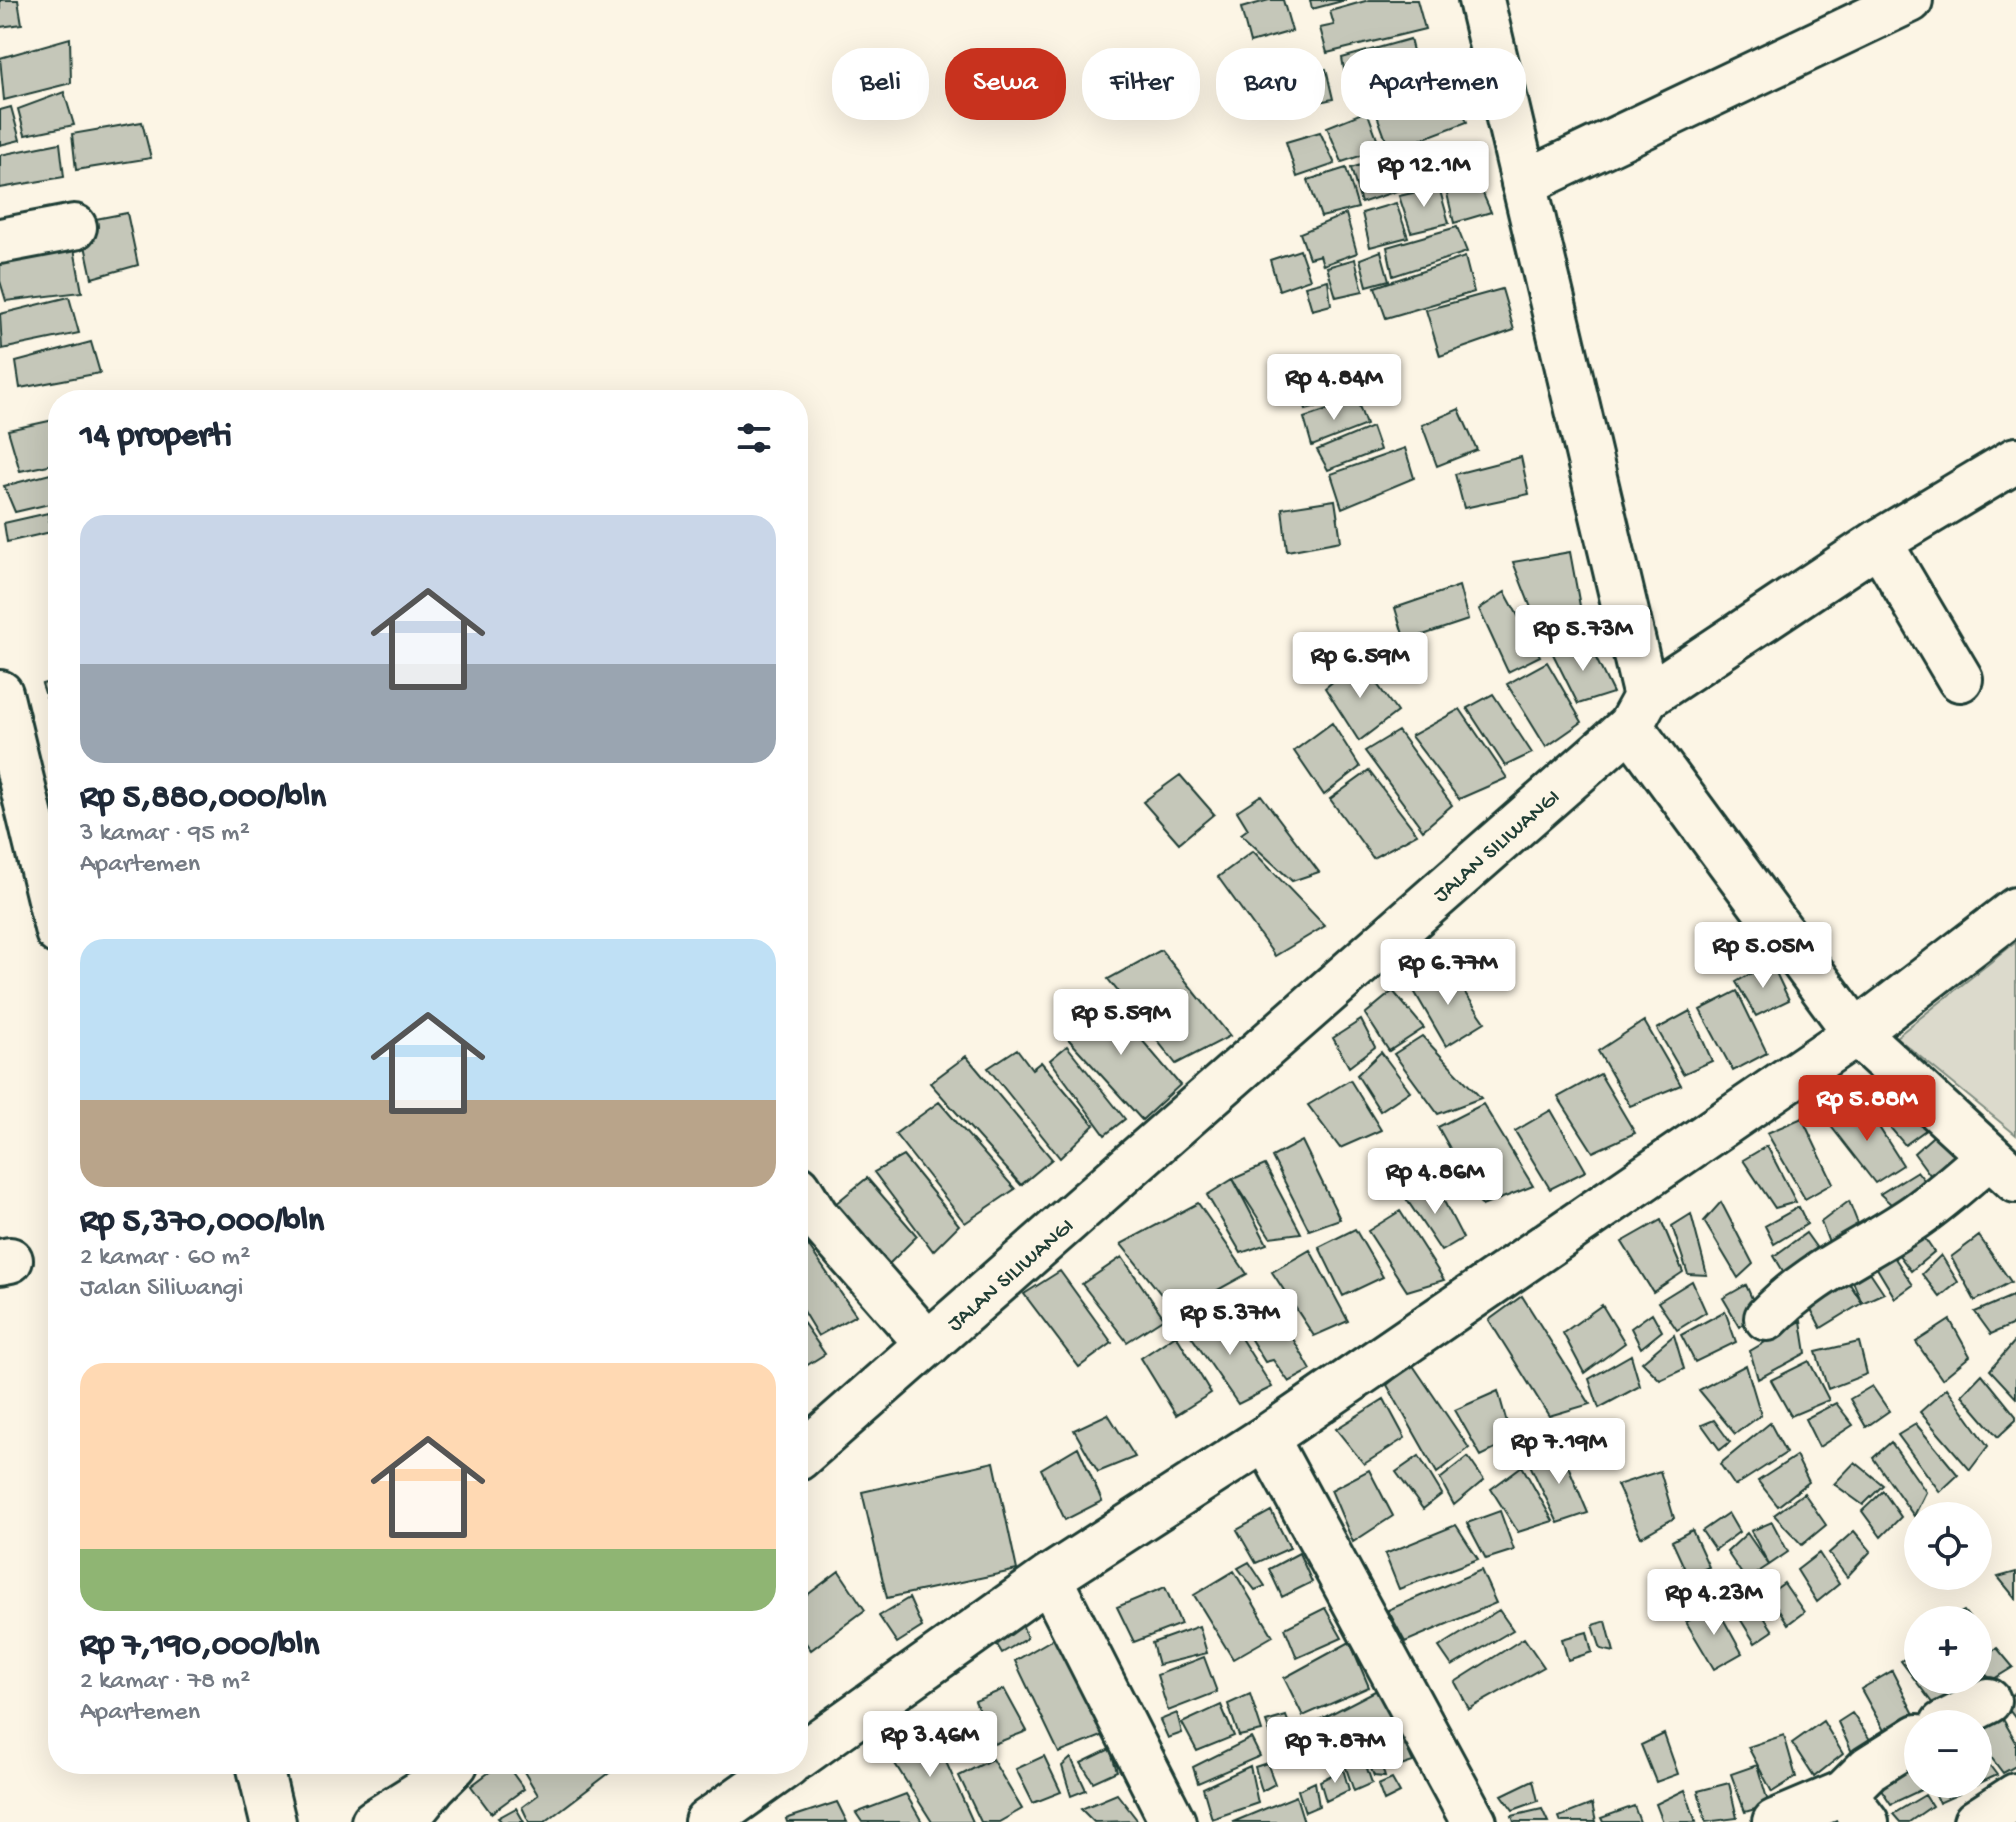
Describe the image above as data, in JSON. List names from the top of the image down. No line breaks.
{"streets":{"street":["JALAN SILIWANGI"]},"page":{"chip":["Beli","Sewa","Filter","Baru","Apartemen"],"price":["Rp 12.1M","Rp 4.84M","Rp 5.73M","Rp 6.59M","Rp 5.05M","Rp 6.77M","Rp 5.59M","Rp 5.88M","Rp 4.86M","Rp 5.37M","Rp 7.19M","Rp 4.23M","Rp 3.46M","Rp 7.87M"],"heading":"14 properti","list":[{"name":"Rp 5,880,000/bln","note":"3 kamar · 95 m² · Apartemen"},{"name":"Rp 5,370,000/bln","note":"2 kamar · 60 m² · Jalan Siliwangi"},{"name":"Rp 7,190,000/bln","note":"2 kamar · 78 m² · Apartemen"}],"map_buttons":["+","−"]}}
